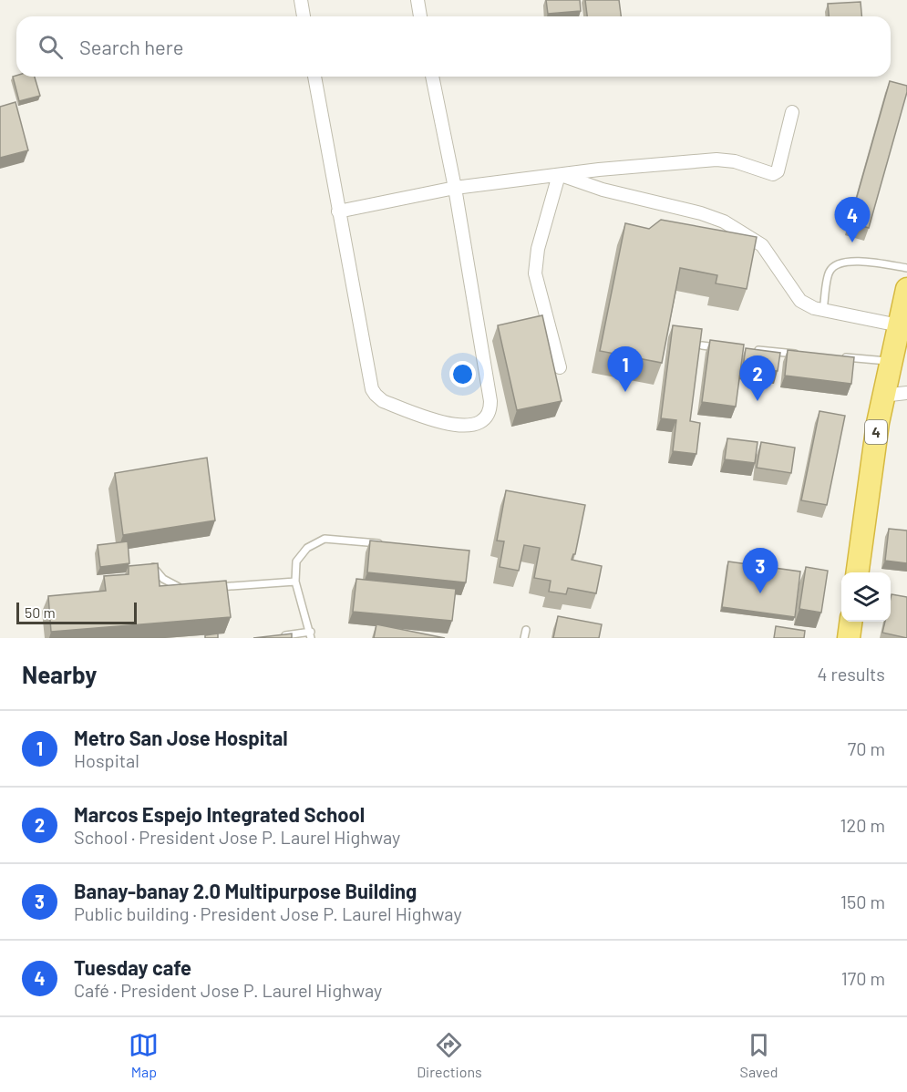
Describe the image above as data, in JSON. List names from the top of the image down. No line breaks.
{"streets":{"highway":["4"]},"scale_bar":"50 m","page":{"search":"Search here","pins":["4","1","2","3"],"scale":"50 m","heading":["Nearby","4 results"],"list":[{"mark":"1","name":"Metro San Jose Hospital","note":"Hospital","value":"70 m"},{"mark":"2","name":"Marcos Espejo Integrated School","note":"School · President Jose P. Laurel Highway","value":"120 m"},{"mark":"3","name":"Banay-banay 2.0 Multipurpose Building","note":"Public building · President Jose P. Laurel Highway","value":"150 m"},{"mark":"4","name":"Tuesday cafe","note":"Café · President Jose P. Laurel Highway","value":"170 m"}],"nav":["Map","Directions","Saved"]}}
